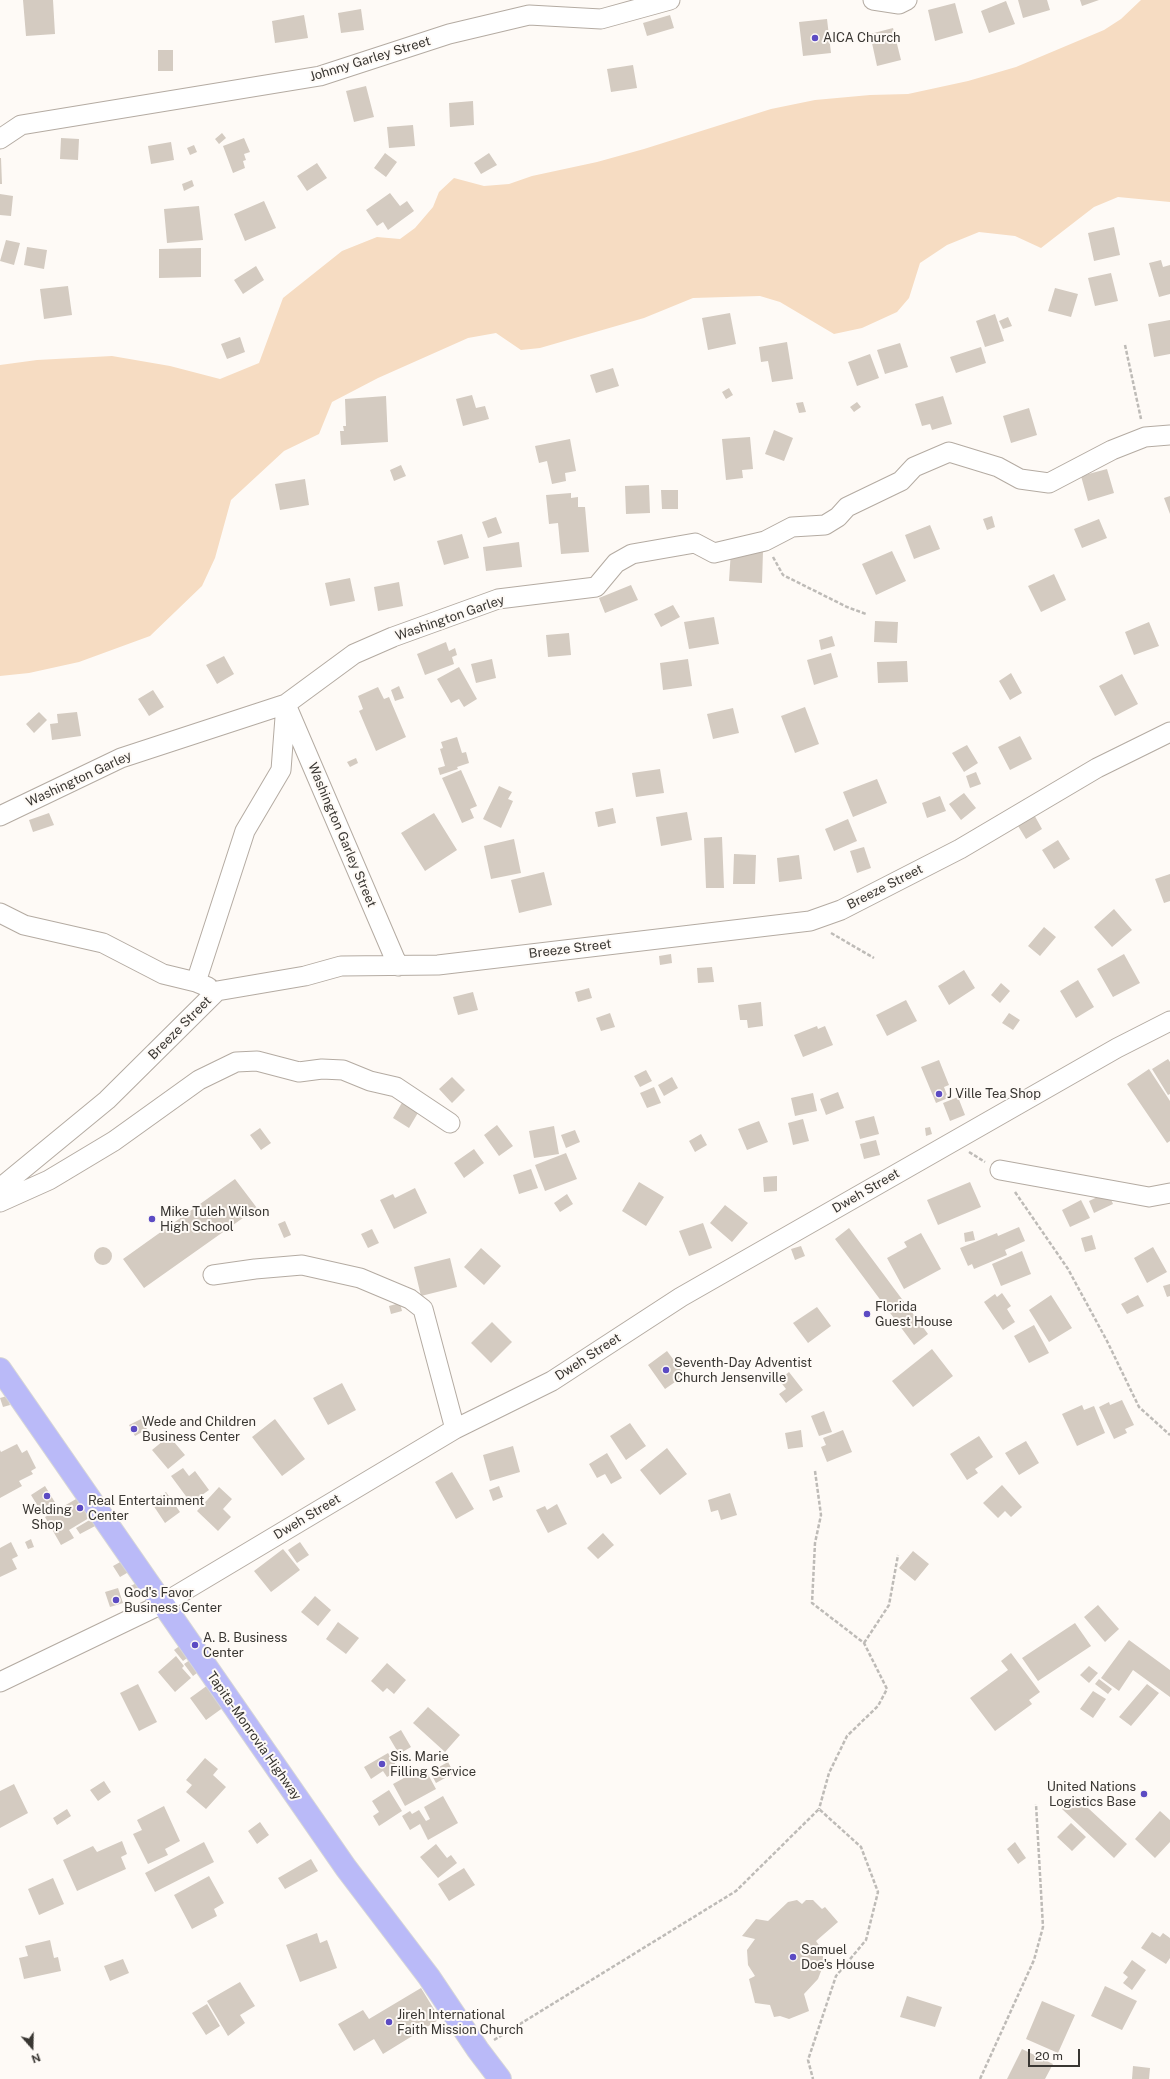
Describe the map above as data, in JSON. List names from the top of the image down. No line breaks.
{"streets":{"highway":["Tapita-Monrovia Highway"],"street":["Johnny Garley Street","Washington Garley","Washington Garley Street","Breeze Street","Dweh Street"]},"crossings":[["Washington Garley","Washington Garley Street"],["Washington Garley Street","Breeze Street"],["Dweh Street","Tapita-Monrovia Highway"]],"places":["AICA Church","J Ville Tea Shop","Mike Tuleh Wilson High School","Florida Guest House","Seventh-Day Adventist Church Jensenville","Wede and Children Business Center","Welding Shop","Real Entertainment Center","God's Favor Business Center","A. B. Business Center","Sis. Marie Filling Service","United Nations Logistics Base","Samuel Doe's House","Jireh International Faith Mission Church"],"scale_bar":"20 m","north":"bottom"}
